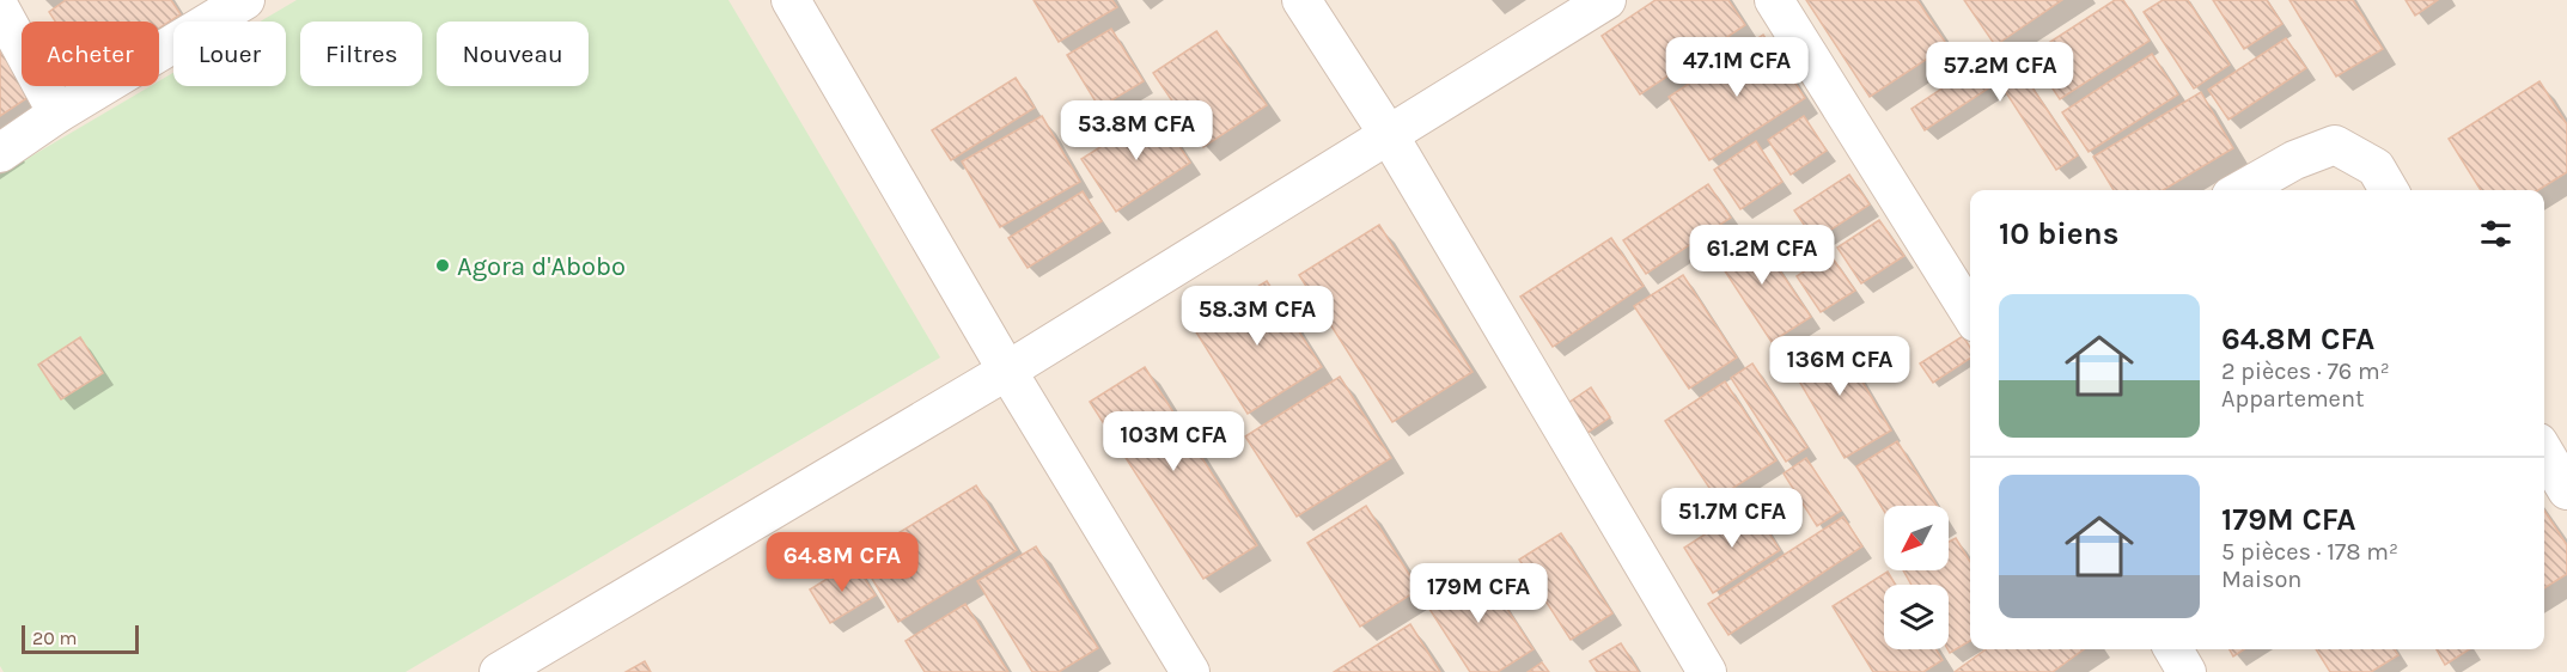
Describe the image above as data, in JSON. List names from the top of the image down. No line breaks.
{"places":["Agora d'Abobo"],"scale_bar":"20 m","north":"bottom left","page":{"chip":["Acheter","Louer","Filtres","Nouveau"],"price":["47.1M CFA","57.2M CFA","53.8M CFA","61.2M CFA","58.3M CFA","136M CFA","103M CFA","51.7M CFA","64.8M CFA","179M CFA"],"heading":"10 biens","list":[{"name":"64.8M CFA","note":"2 pièces · 76 m² · Appartement"},{"name":"179M CFA","note":"5 pièces · 178 m² · Maison"}],"scale":"20 m"}}
